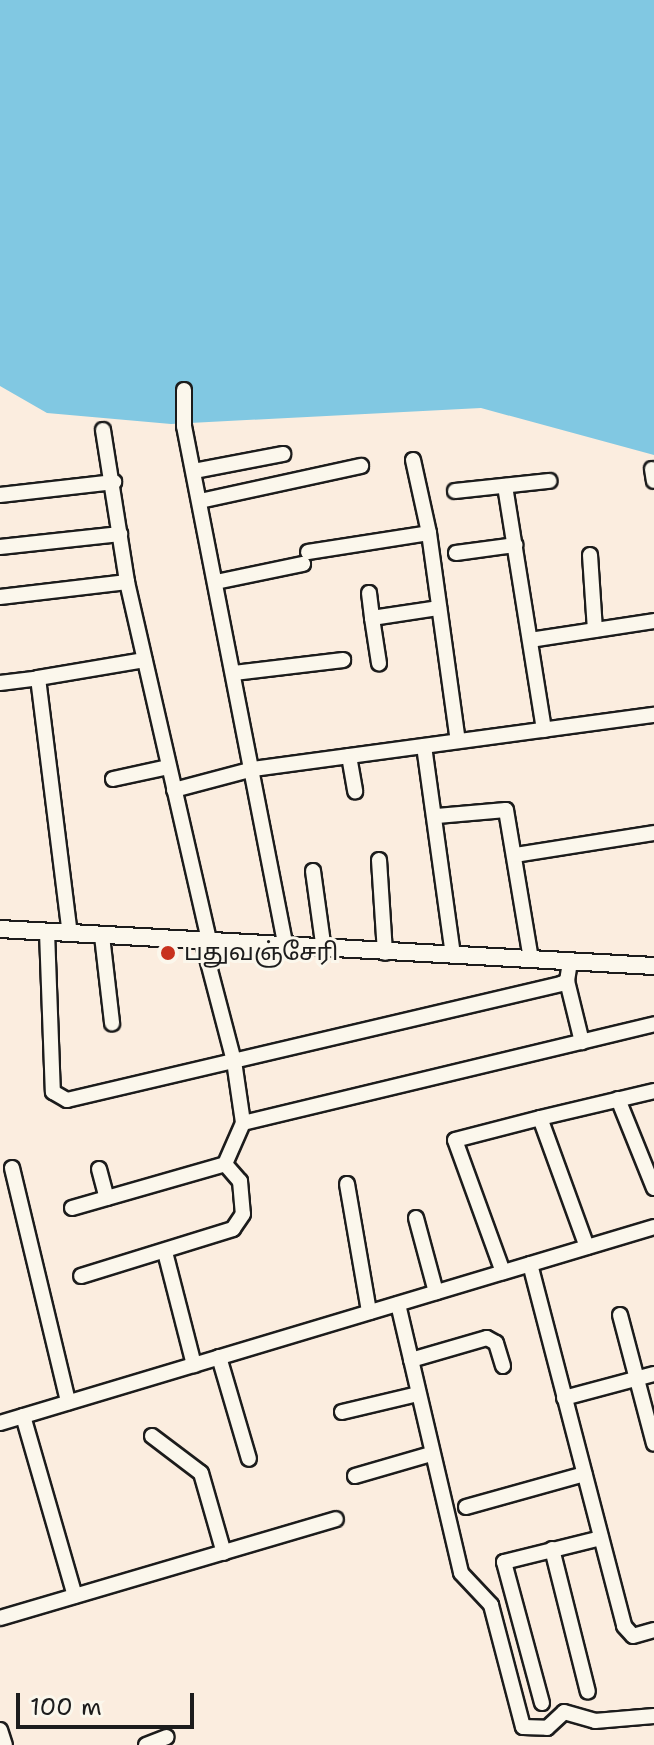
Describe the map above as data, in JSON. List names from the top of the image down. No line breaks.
{"places":["பதுவஞ்சேரி"],"scale_bar":"100 m"}
